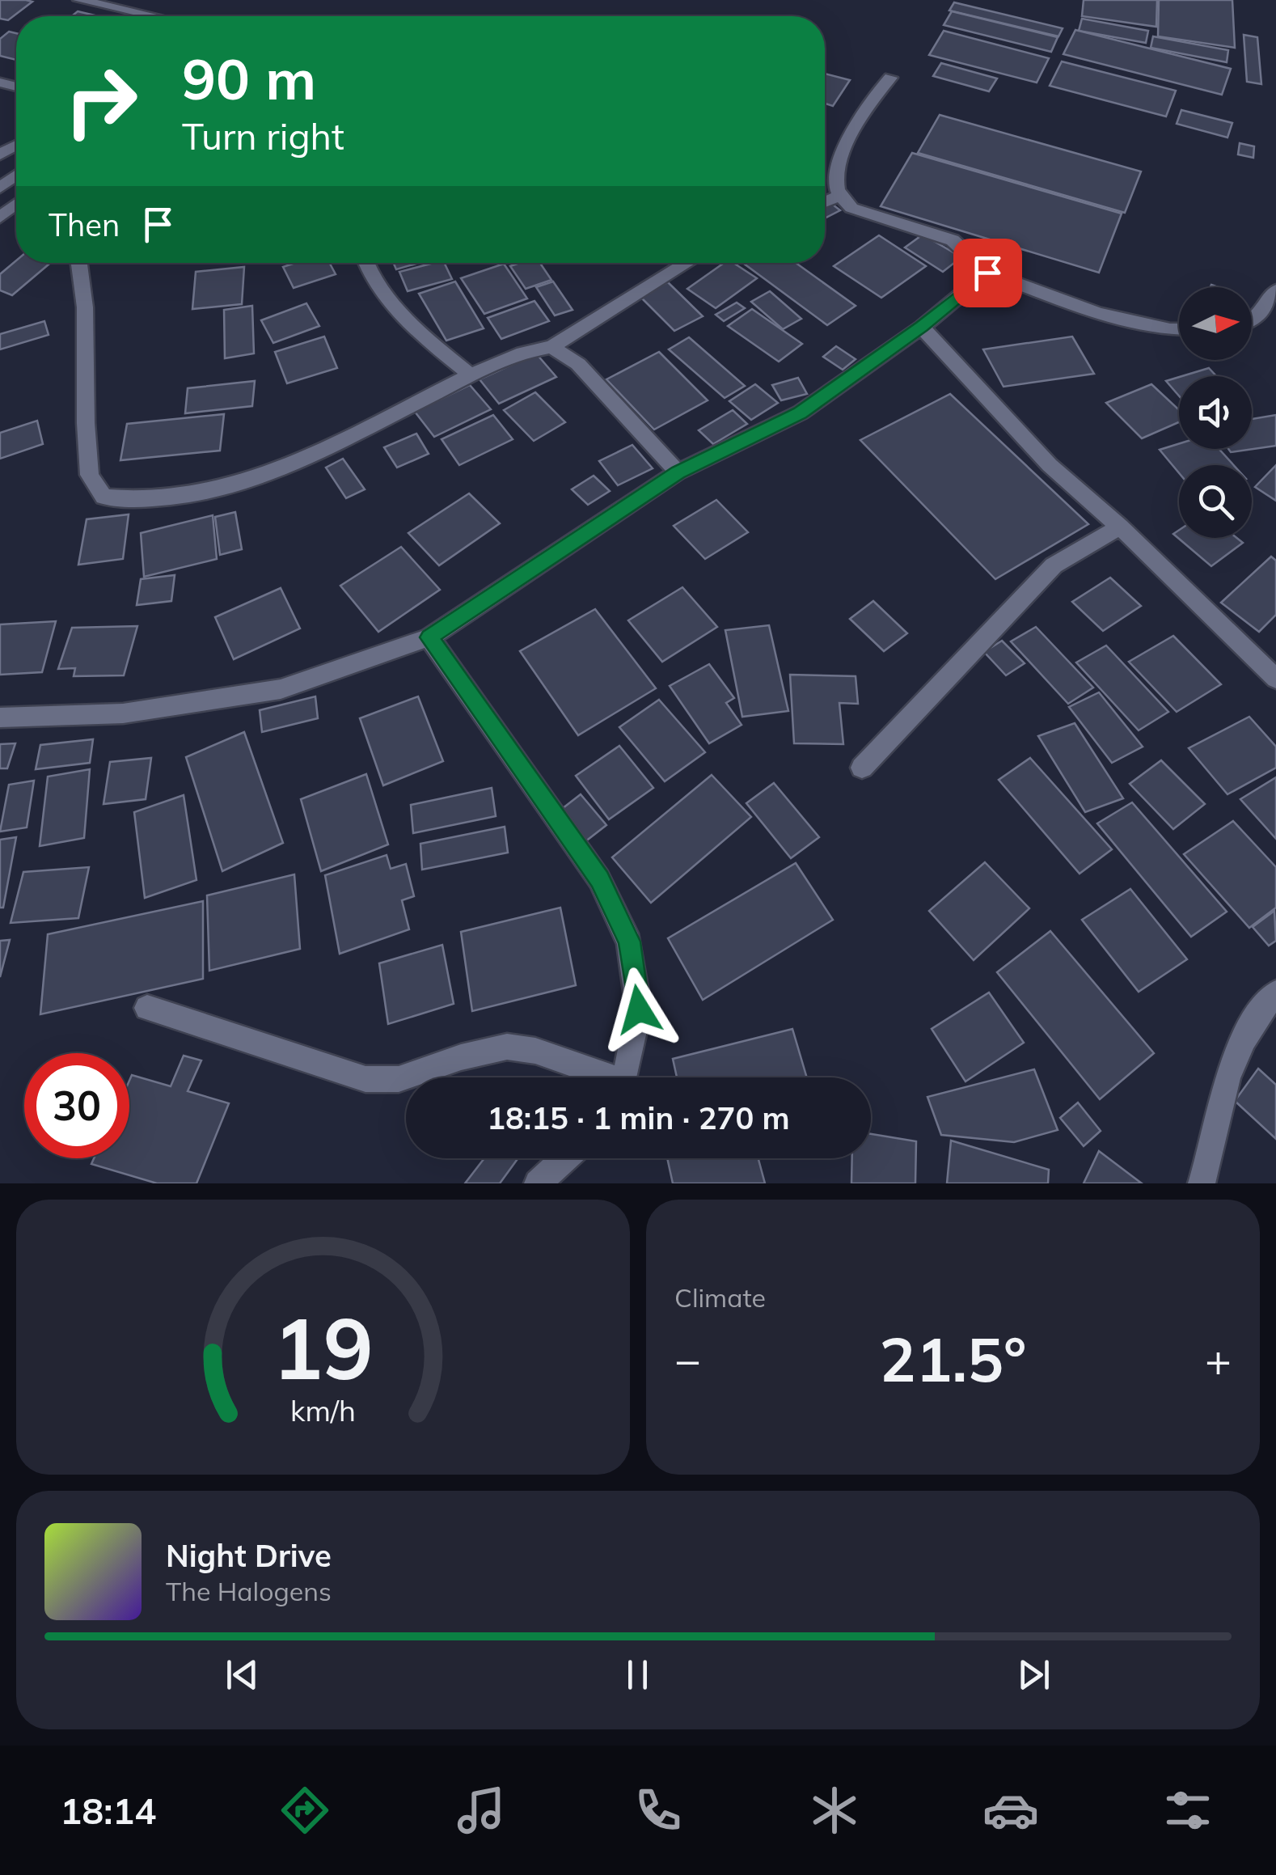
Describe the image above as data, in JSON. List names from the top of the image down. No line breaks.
{"north":"right","page":{"turn":["90 m","Turn right"],"then":"Then","limit":"30","trip":"18:15 · 1 min · 270 m","tile":"Climate","heat":["−","21.5°","+"],"song":["Night Drive","The Halogens"],"tabs":"18:14","gauge":["19","km/h"]}}
